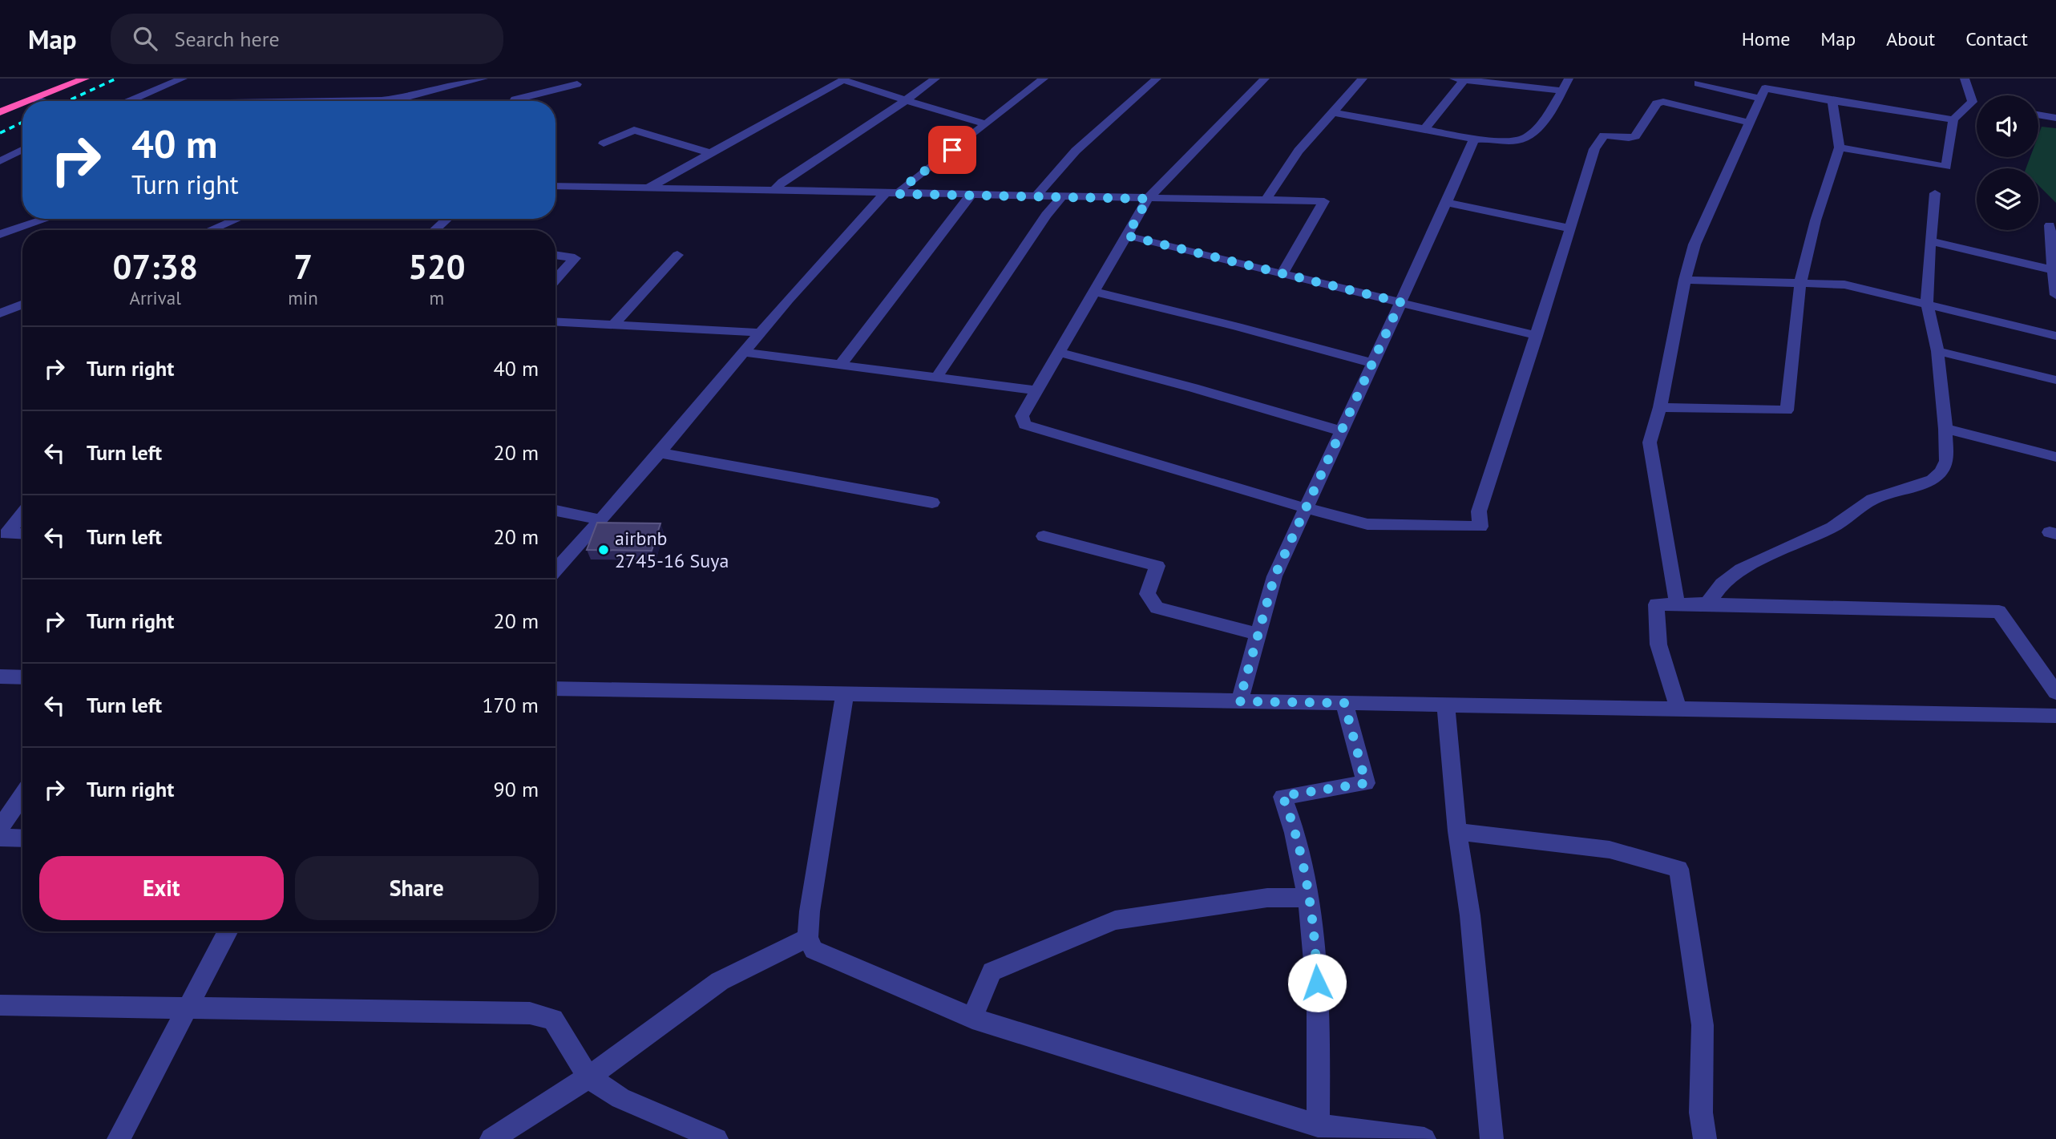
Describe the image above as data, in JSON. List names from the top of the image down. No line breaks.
{"places":["airbnb 2745-16 Suya"],"page":{"header":"Map","search":"Search here","nav":["Home","Map","About","Contact"],"turn":["40 m","Turn right"],"eta":["07:38","Arrival","7","min","520","m"],"list":[{"name":"Turn right","value":"40 m"},{"name":"Turn left","value":"20 m"},{"name":"Turn left","value":"20 m"},{"name":"Turn right","value":"20 m"},{"name":"Turn left","value":"170 m"},{"name":"Turn right","value":"90 m"}],"buttons":["Exit","Share"]}}
